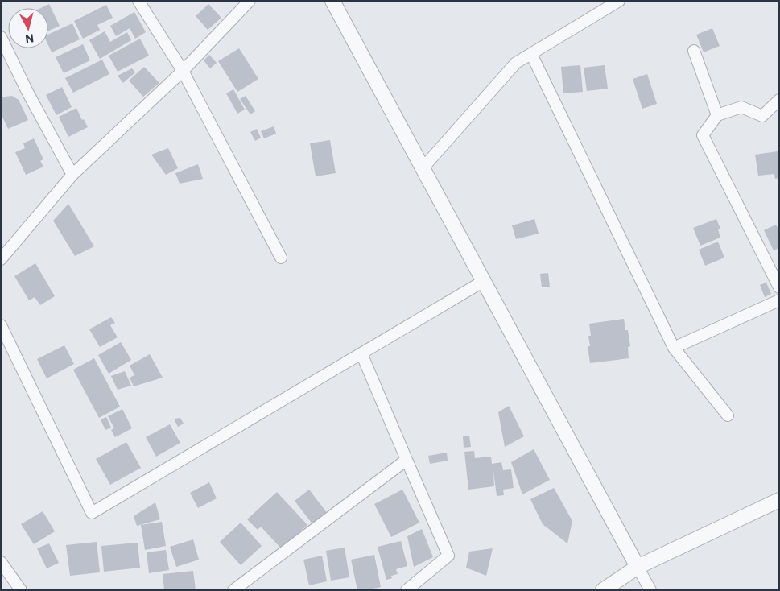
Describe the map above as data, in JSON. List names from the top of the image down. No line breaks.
{"north":"bottom"}
